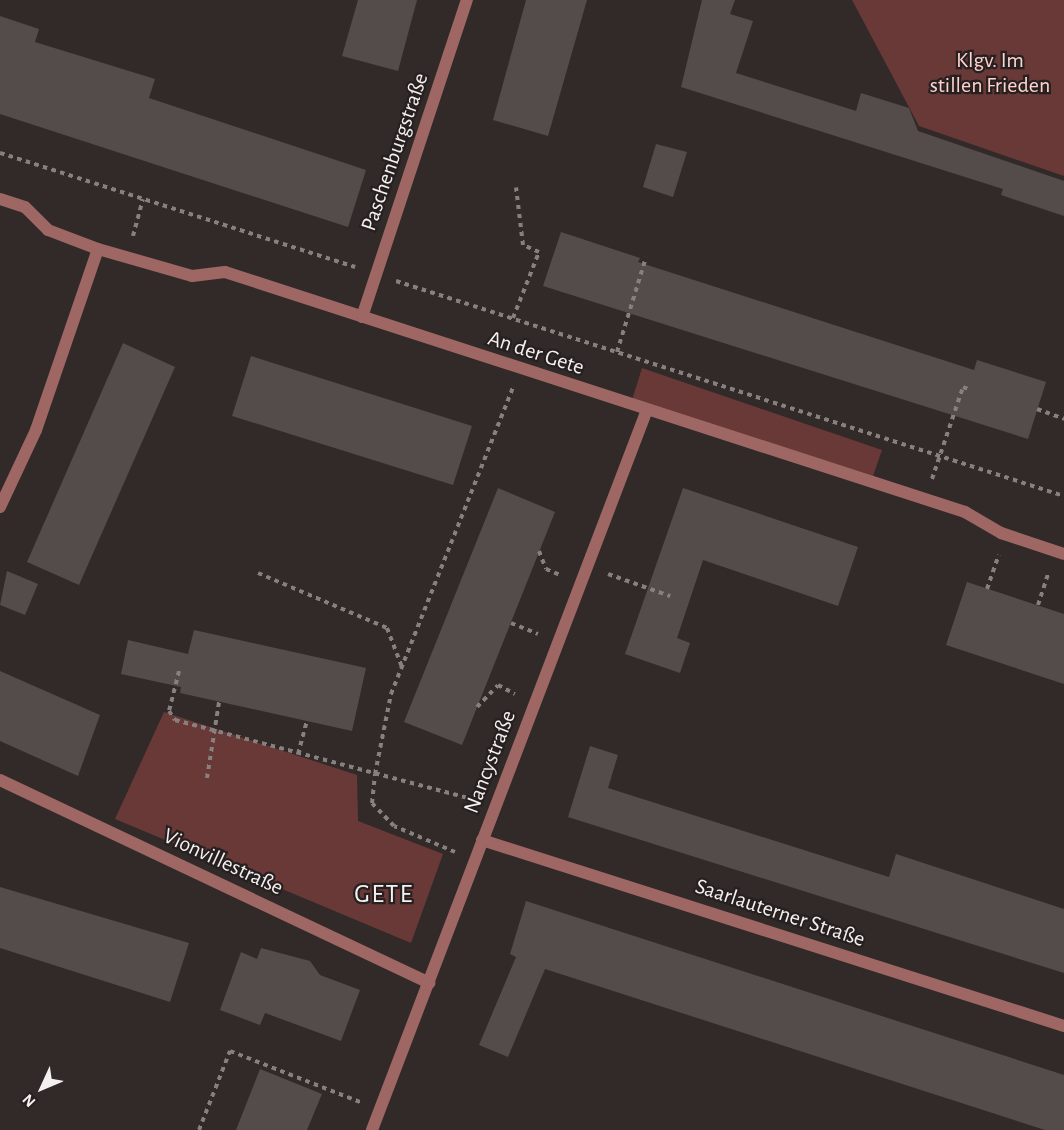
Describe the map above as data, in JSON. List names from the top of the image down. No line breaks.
{"streets":{"street":["Paschenburgstraße","An der Gete","Nancystraße","Vionvillestraße","Saarlauterner Straße"]},"crossings":[["Paschenburgstraße","An der Gete"],["An der Gete","Nancystraße"],["Nancystraße","Vionvillestraße"],["Nancystraße","Saarlauterner Straße"]],"districts":["GETE"],"parks":["Klgv. Im stillen Frieden"],"north":"bottom left"}
